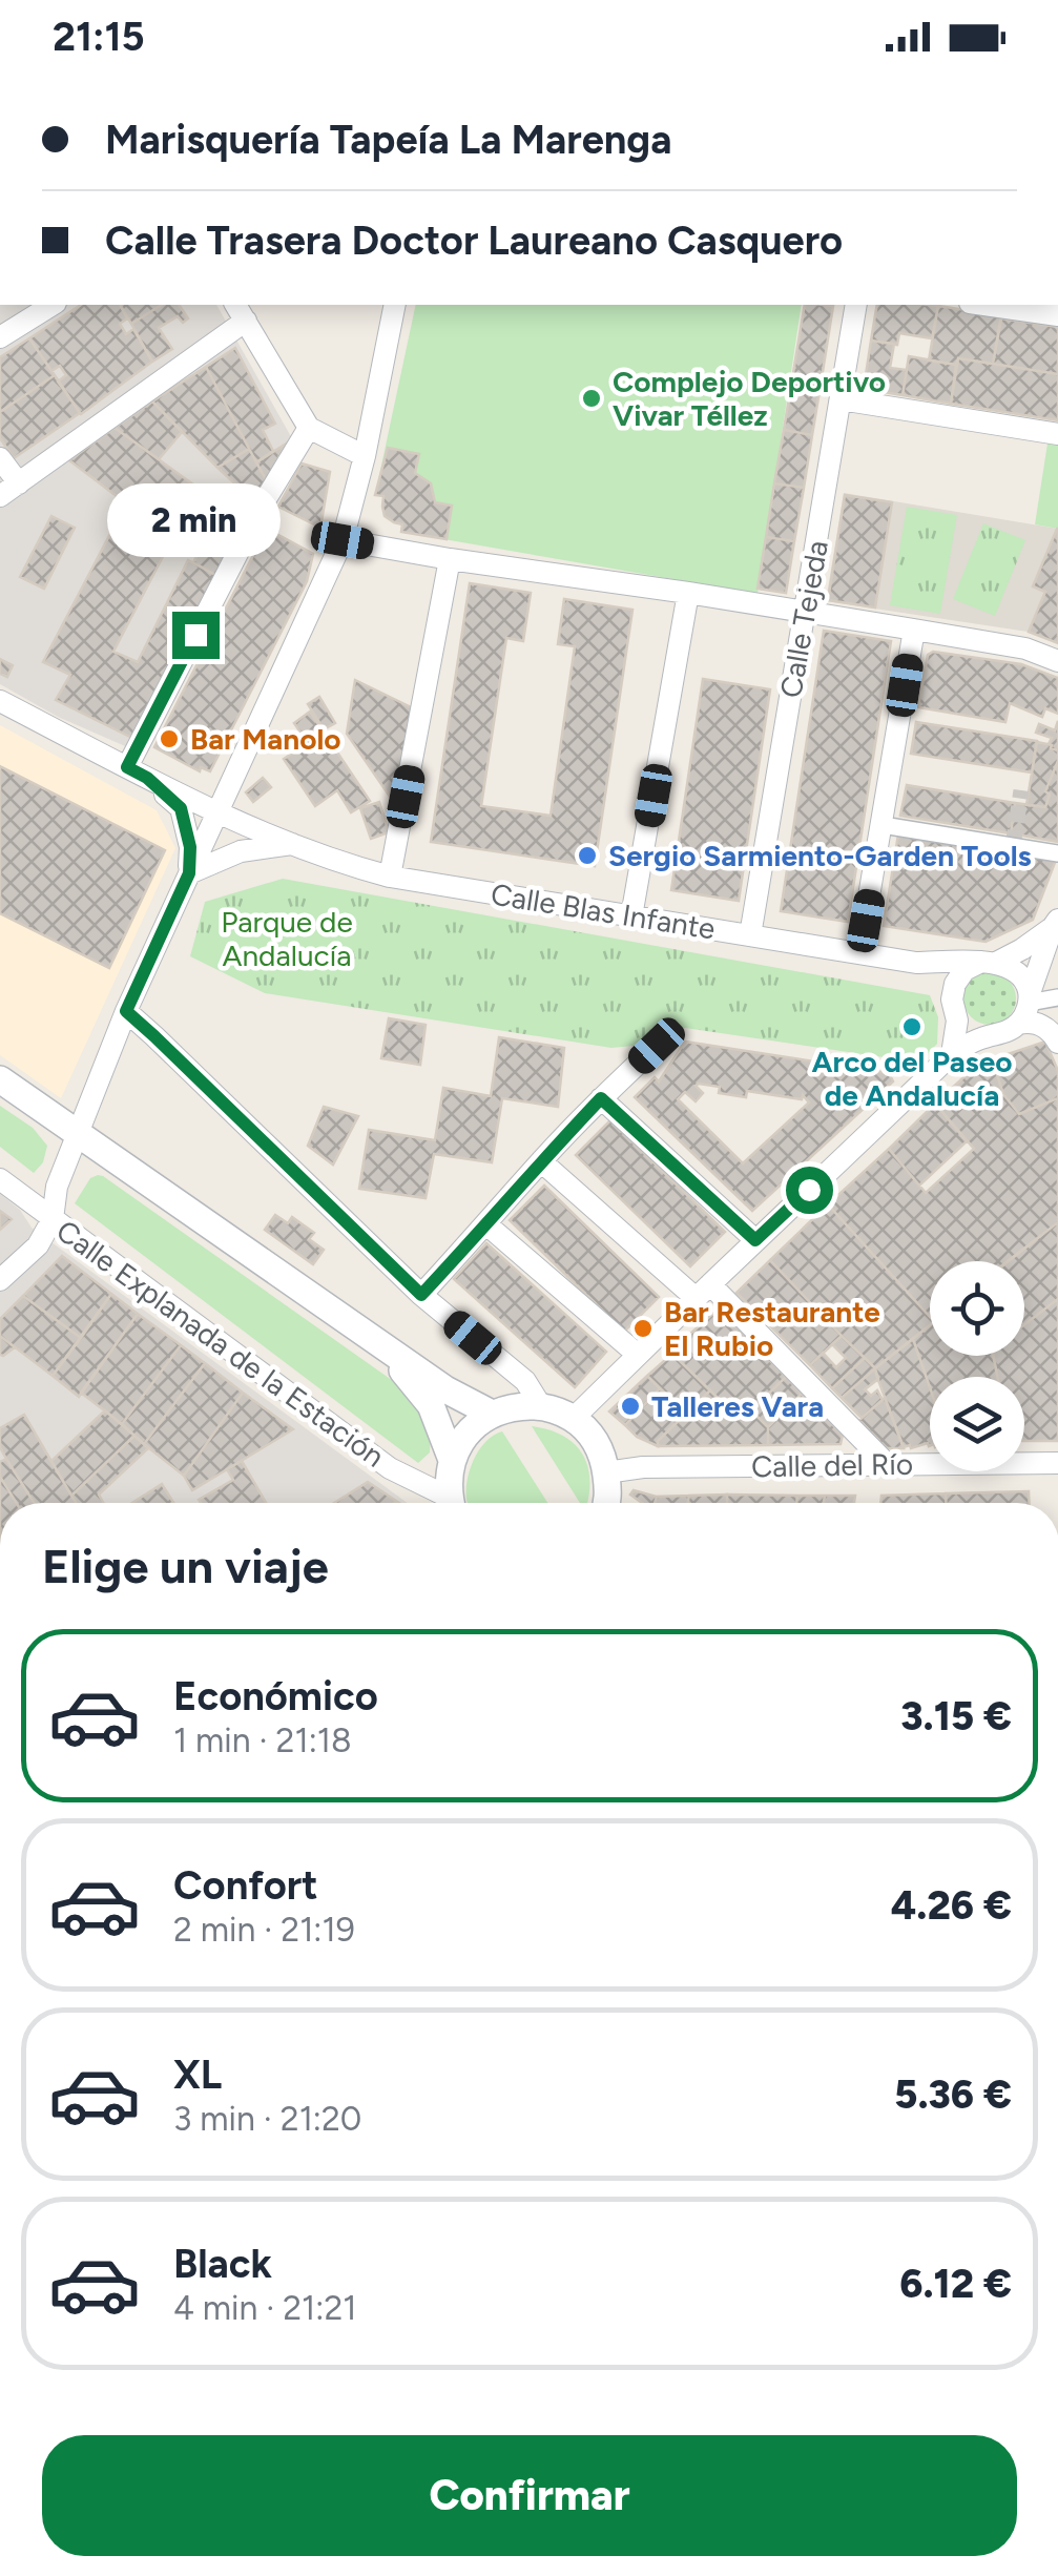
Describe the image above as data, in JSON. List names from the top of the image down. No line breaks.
{"streets":{"street":["Calle Tejeda","Calle Blas Infante","Calle Explanada de la Estación","Calle del Río"]},"crossings":[["Calle Tejeda","Calle Blas Infante"]],"parks":["Parque de Andalucía"],"places":["Complejo Deportivo Vivar Téllez","Bar Manolo","Sergio Sarmiento-Garden Tools","Arco del Paseo de Andalucía","Bar Restaurante El Rubio","Talleres Vara"],"page":{"status":"21:15","banner":["Marisquería Tapeía La Marenga","Calle Trasera Doctor Laureano Casquero"],"bubble":"2 min","heading":"Elige un viaje","list":[{"name":"Económico","note":"1 min · 21:18","value":"3.15 €"},{"name":"Confort","note":"2 min · 21:19","value":"4.26 €"},{"name":"XL","note":"3 min · 21:20","value":"5.36 €"},{"name":"Black","note":"4 min · 21:21","value":"6.12 €"}],"buttons":"Confirmar"}}
